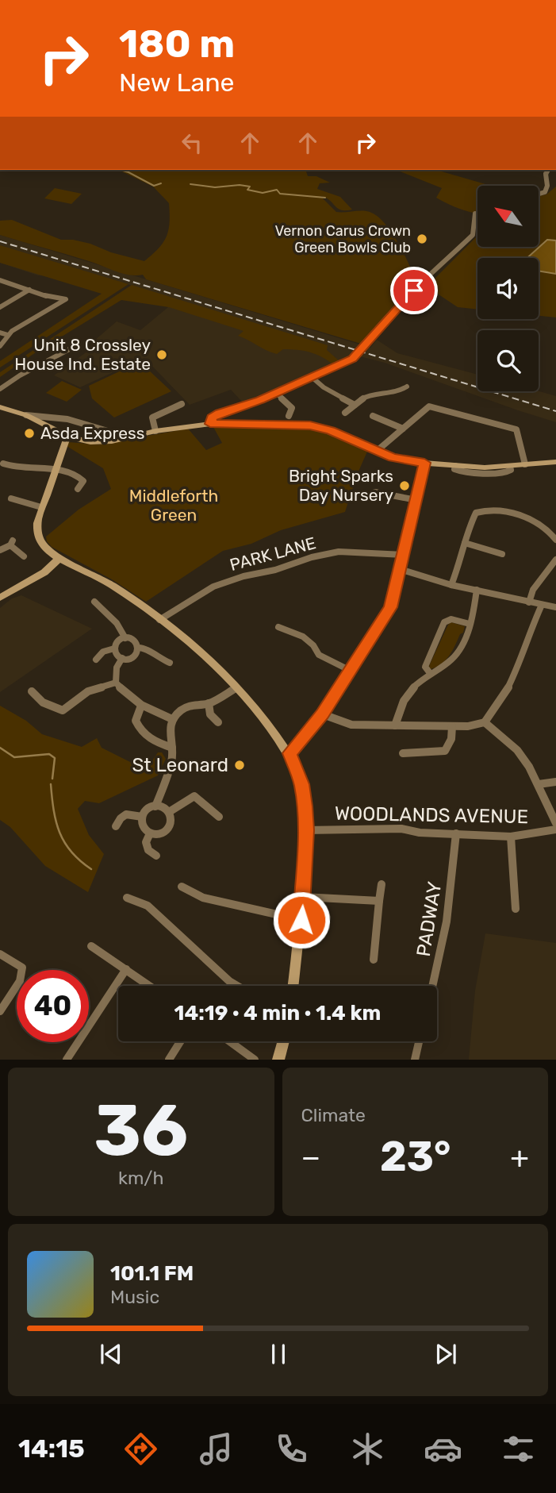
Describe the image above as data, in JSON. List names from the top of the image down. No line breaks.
{"streets":{"street":["PARK LANE","WOODLANDS AVENUE","PADWAY"]},"crossings":[["WOODLANDS AVENUE","PADWAY"]],"parks":["Middleforth Green"],"places":["Vernon Carus Crown Green Bowls Club","Unit 8 Crossley House Ind. Estate","Asda Express","Bright Sparks Day Nursery","St Leonard"],"north":"top left","page":{"turn":["180 m","New Lane"],"limit":"40","trip":"14:19 · 4 min · 1.4 km","tile":[["36","km/h"],"Climate"],"heat":["−","23°","+"],"song":["101.1 FM","Music"],"tabs":"14:15"}}
